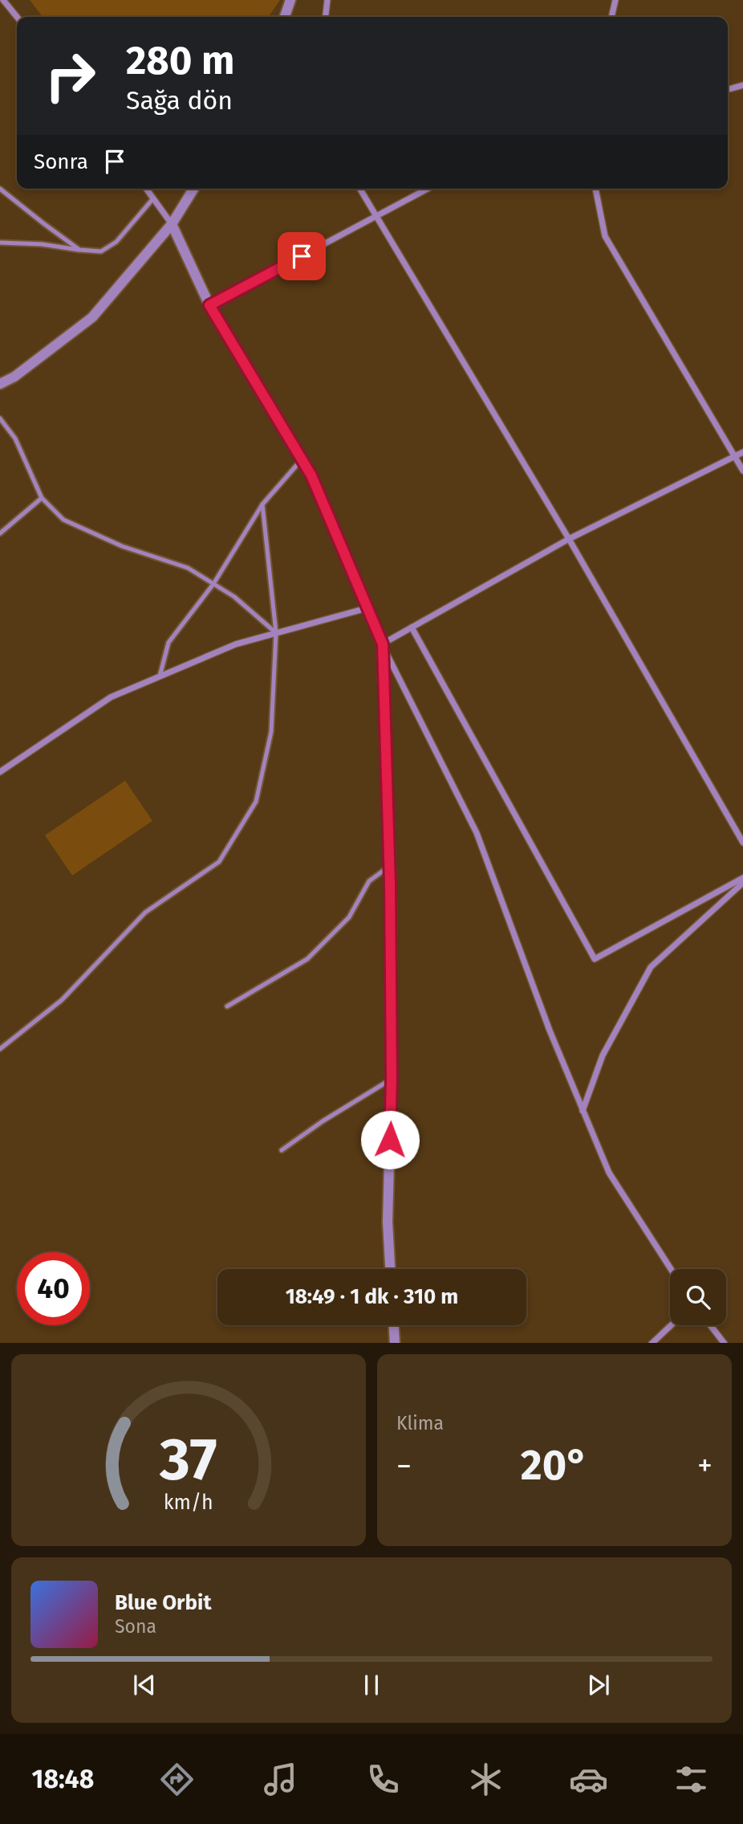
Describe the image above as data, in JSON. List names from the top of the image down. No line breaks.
{"page":{"turn":["280 m","Sağa dön"],"then":"Sonra","limit":"40","trip":"18:49 · 1 dk · 310 m","tile":"Klima","heat":["−","20°","+"],"song":["Blue Orbit","Sona"],"tabs":"18:48","gauge":["37","km/h"]}}
